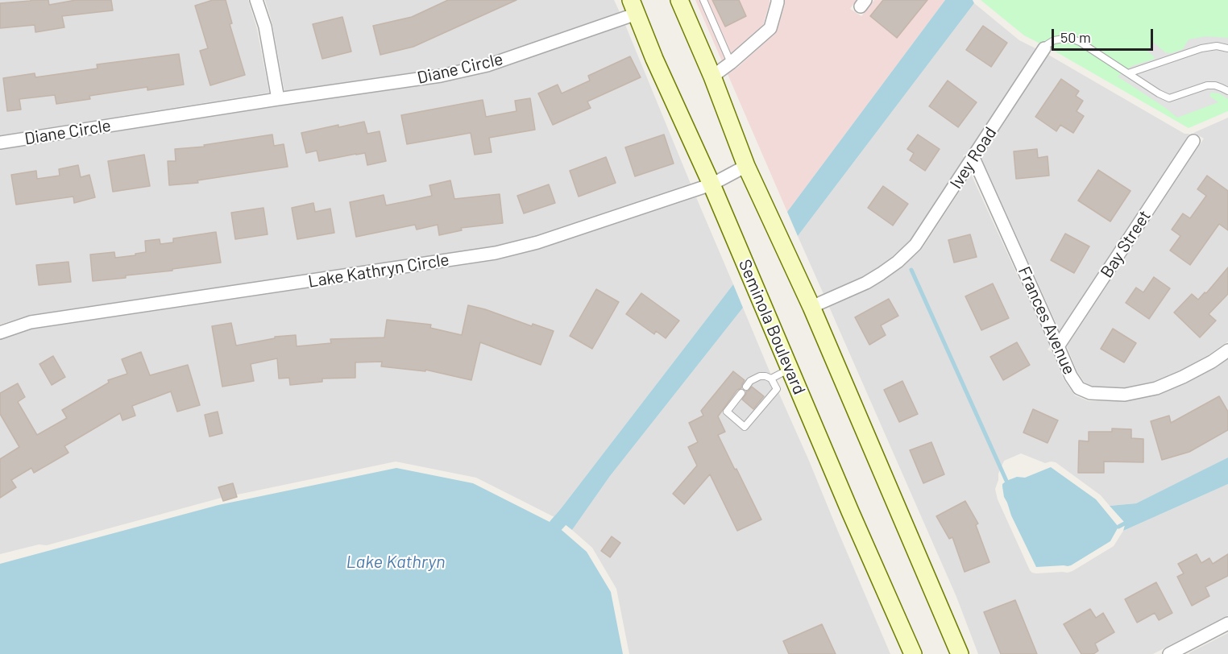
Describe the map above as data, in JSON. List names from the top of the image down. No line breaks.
{"streets":{"main road":["Seminola Boulevard"],"street":["Diane Circle","Ivey Road","Bay Street","Lake Kathryn Circle","Frances Avenue"]},"crossings":[["Diane Circle","Seminola Boulevard"],["Ivey Road","Frances Avenue"],["Bay Street","Frances Avenue"],["Lake Kathryn Circle","Seminola Boulevard"]],"water":["Lake Kathryn"],"scale_bar":"50 m"}
